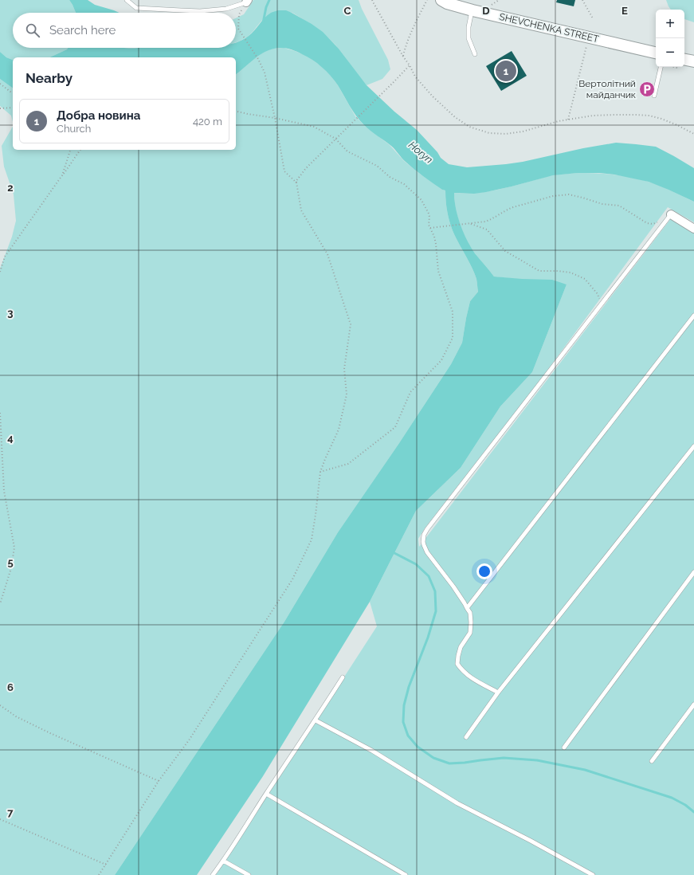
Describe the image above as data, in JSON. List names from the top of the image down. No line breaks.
{"streets":{"street":["SHEVCHENKA STREET"]},"water":["Horyn"],"places":{"parking":["Вертолітний майданчик"]},"page":{"map_buttons":["+","−"],"search":"Search here","heading":"Nearby","pins":"1","list":[{"mark":"1","name":"Добра новина","note":"Church","value":"420 m"}]},"grid":{"columns":["C","D","E"],"rows":["2","3","4","5","6","7"]}}
